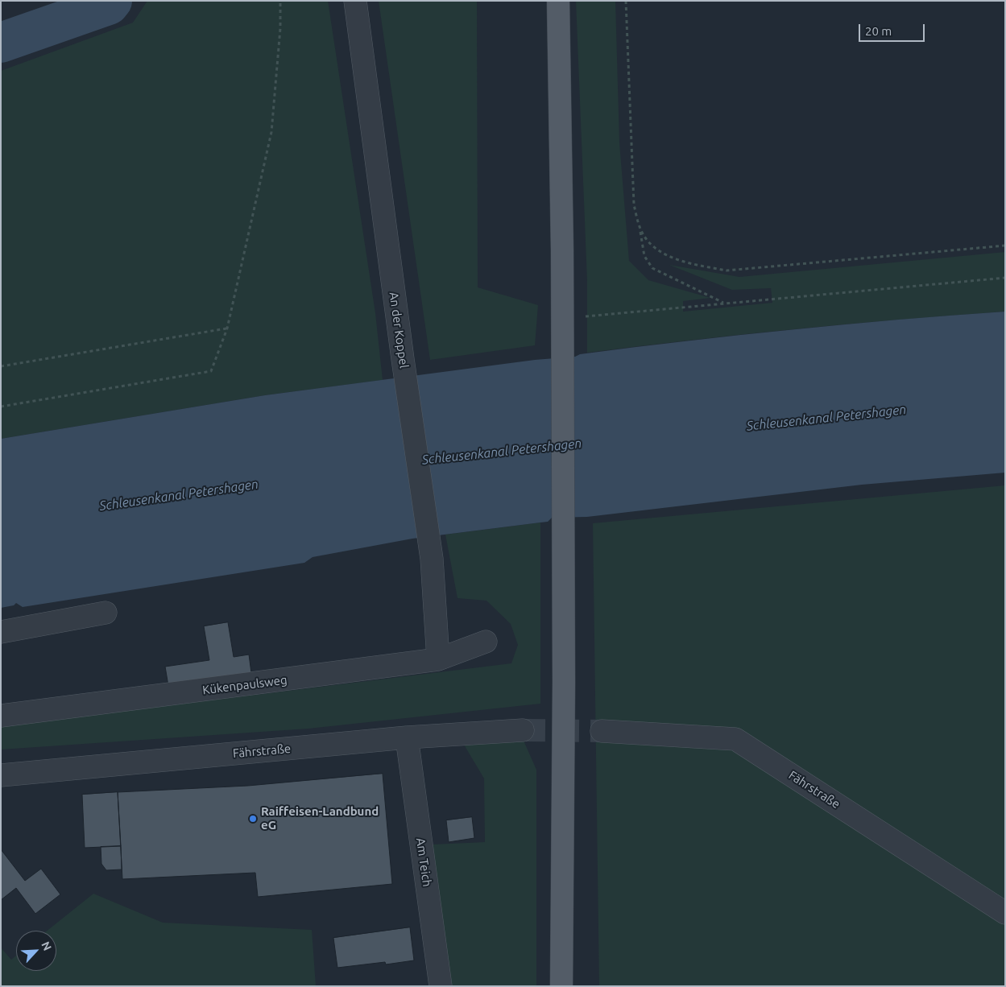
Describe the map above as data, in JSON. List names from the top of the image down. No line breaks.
{"streets":{"street":["An der Koppel","Kükenpaulsweg","Fährstraße","Am Teich"]},"crossings":[["An der Koppel","Kükenpaulsweg"],["Fährstraße","Am Teich"]],"water":["Schleusenkanal Petershagen"],"places":["Raiffeisen-Landbund eG"],"scale_bar":"20 m","north":"top right"}
